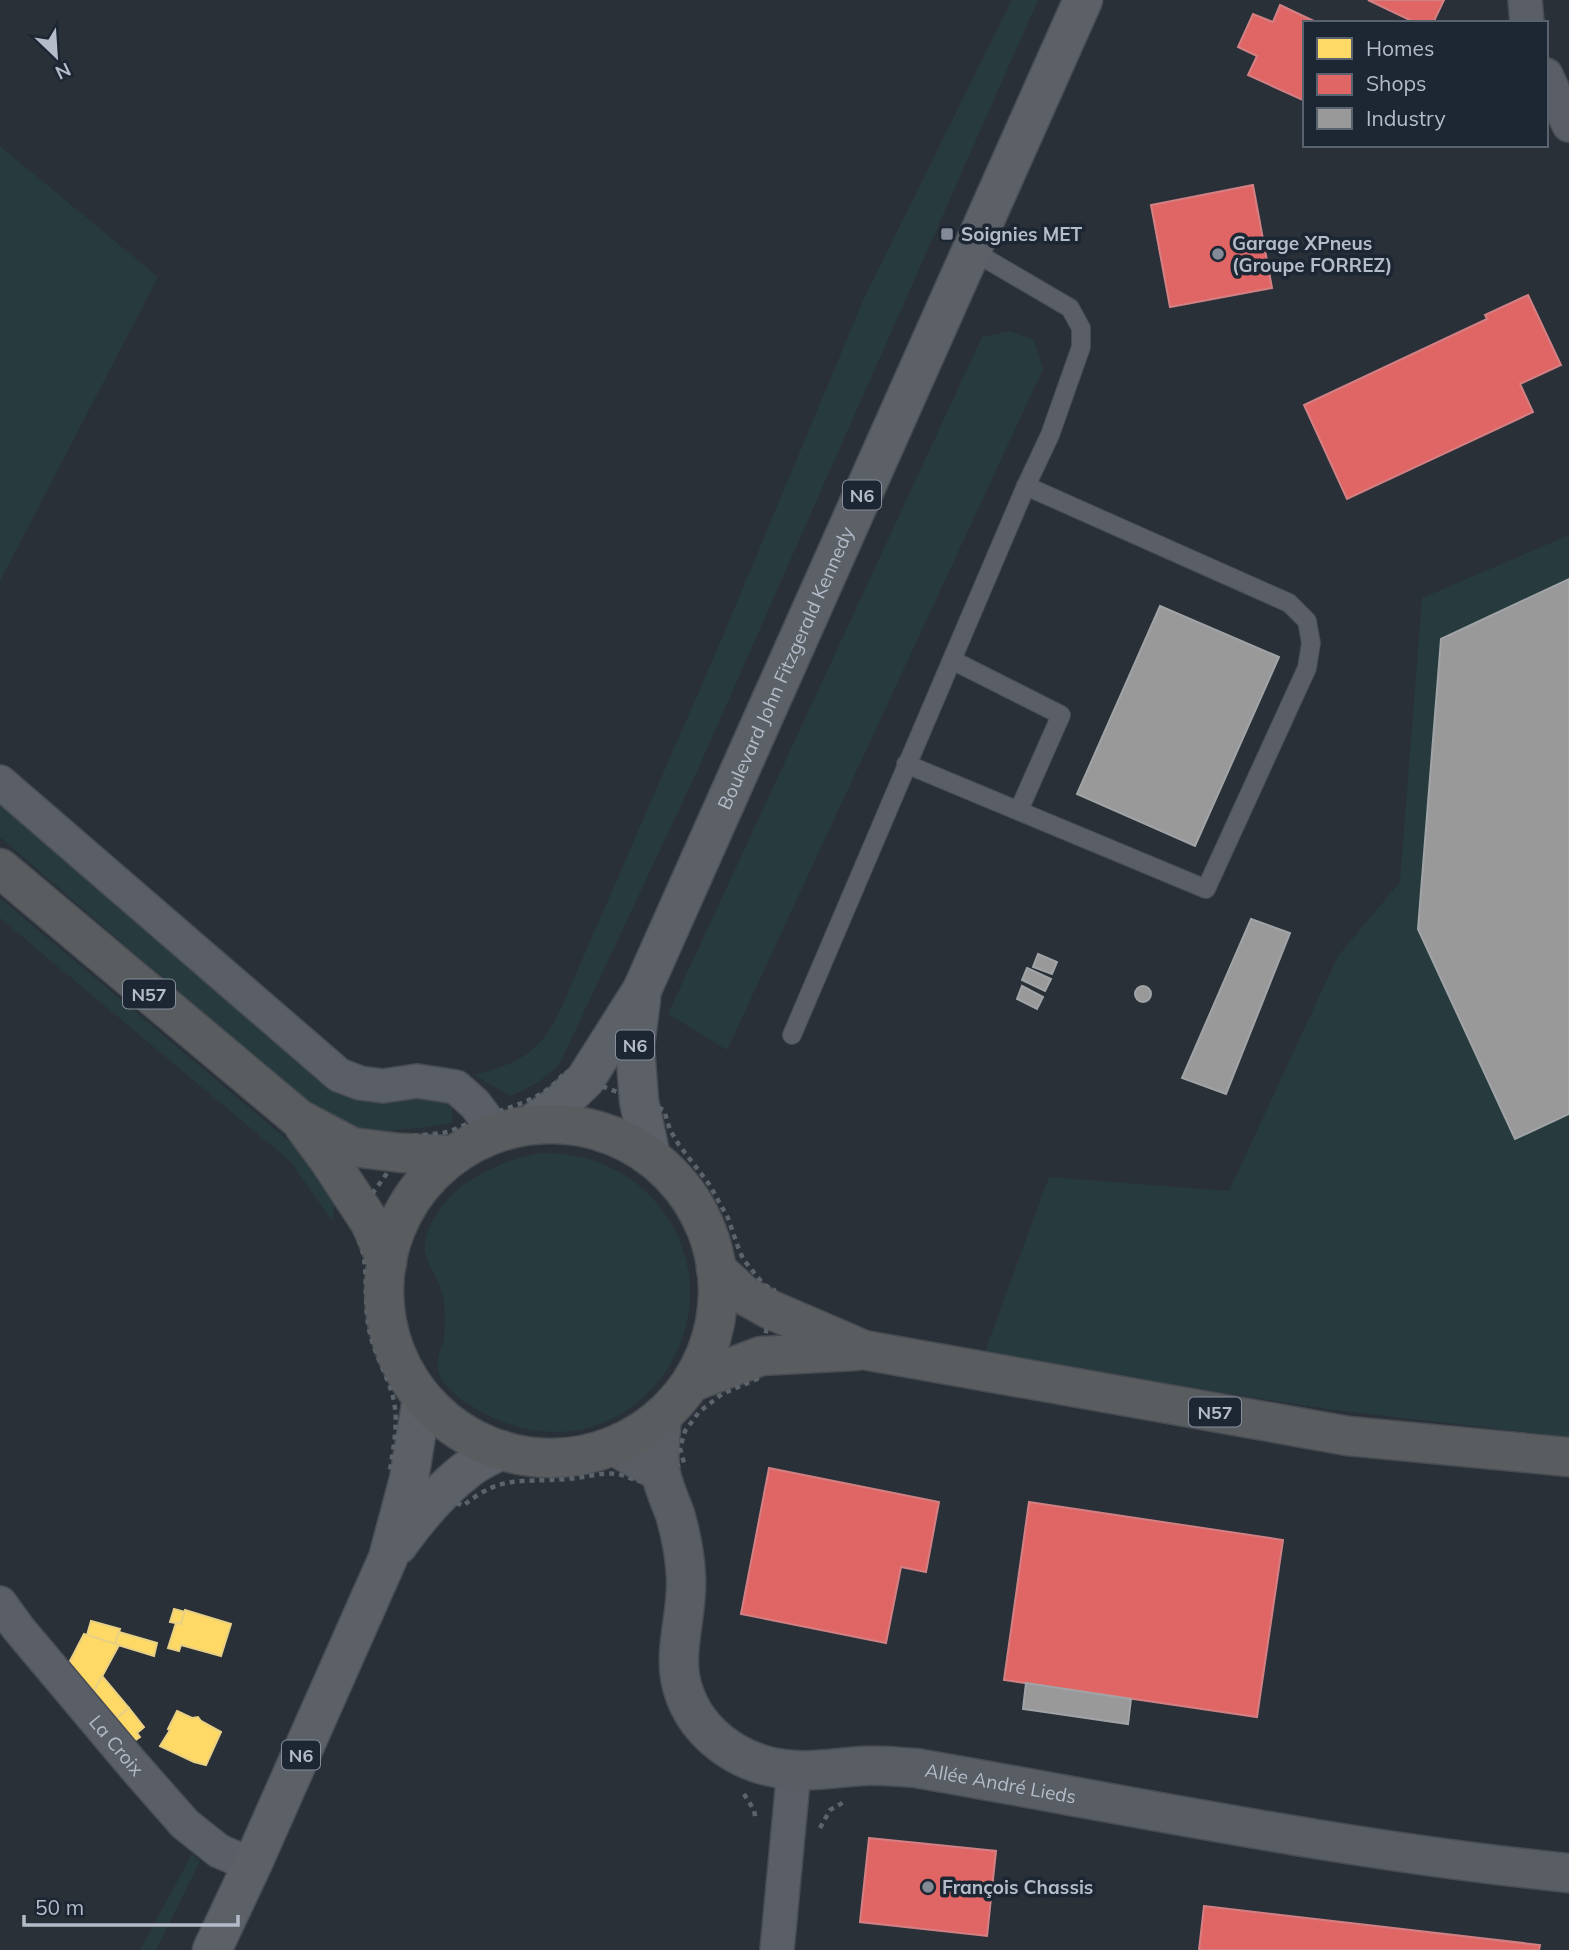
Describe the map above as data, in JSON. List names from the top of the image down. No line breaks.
{"streets":{"highway":["N57"],"main road":["N6","Boulevard John Fitzgerald Kennedy"],"street":["La Croix","Allée André Lieds"]},"crossings":[["N6","La Croix"]],"places":{"transit":["Soignies MET"],"other":["Garage XPneus (Groupe FORREZ)","François Chassis"]},"legend":["Homes","Shops","Industry"],"scale_bar":"50 m","north":"bottom right"}
